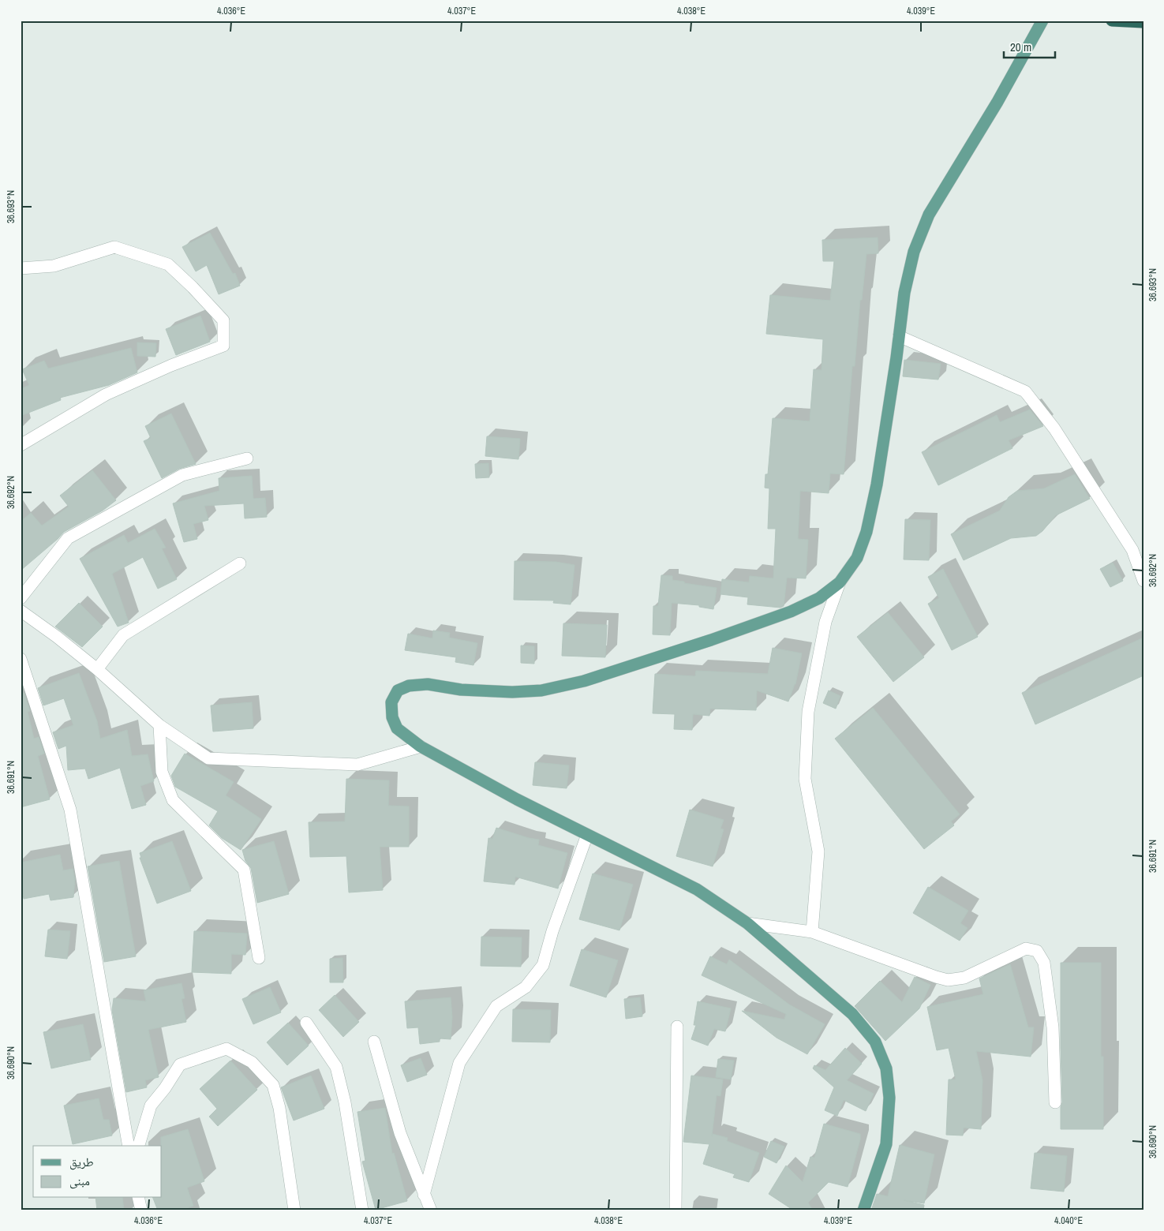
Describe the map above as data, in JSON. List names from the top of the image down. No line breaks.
{"legend":["طريق","مبنى"],"scale_bar":"20 m","coordinates":["4.036°E","4.037°E","4.038°E","4.039°E","36.693°N","36.692°N","36.691°N","36.690°N","4.040°E"]}
